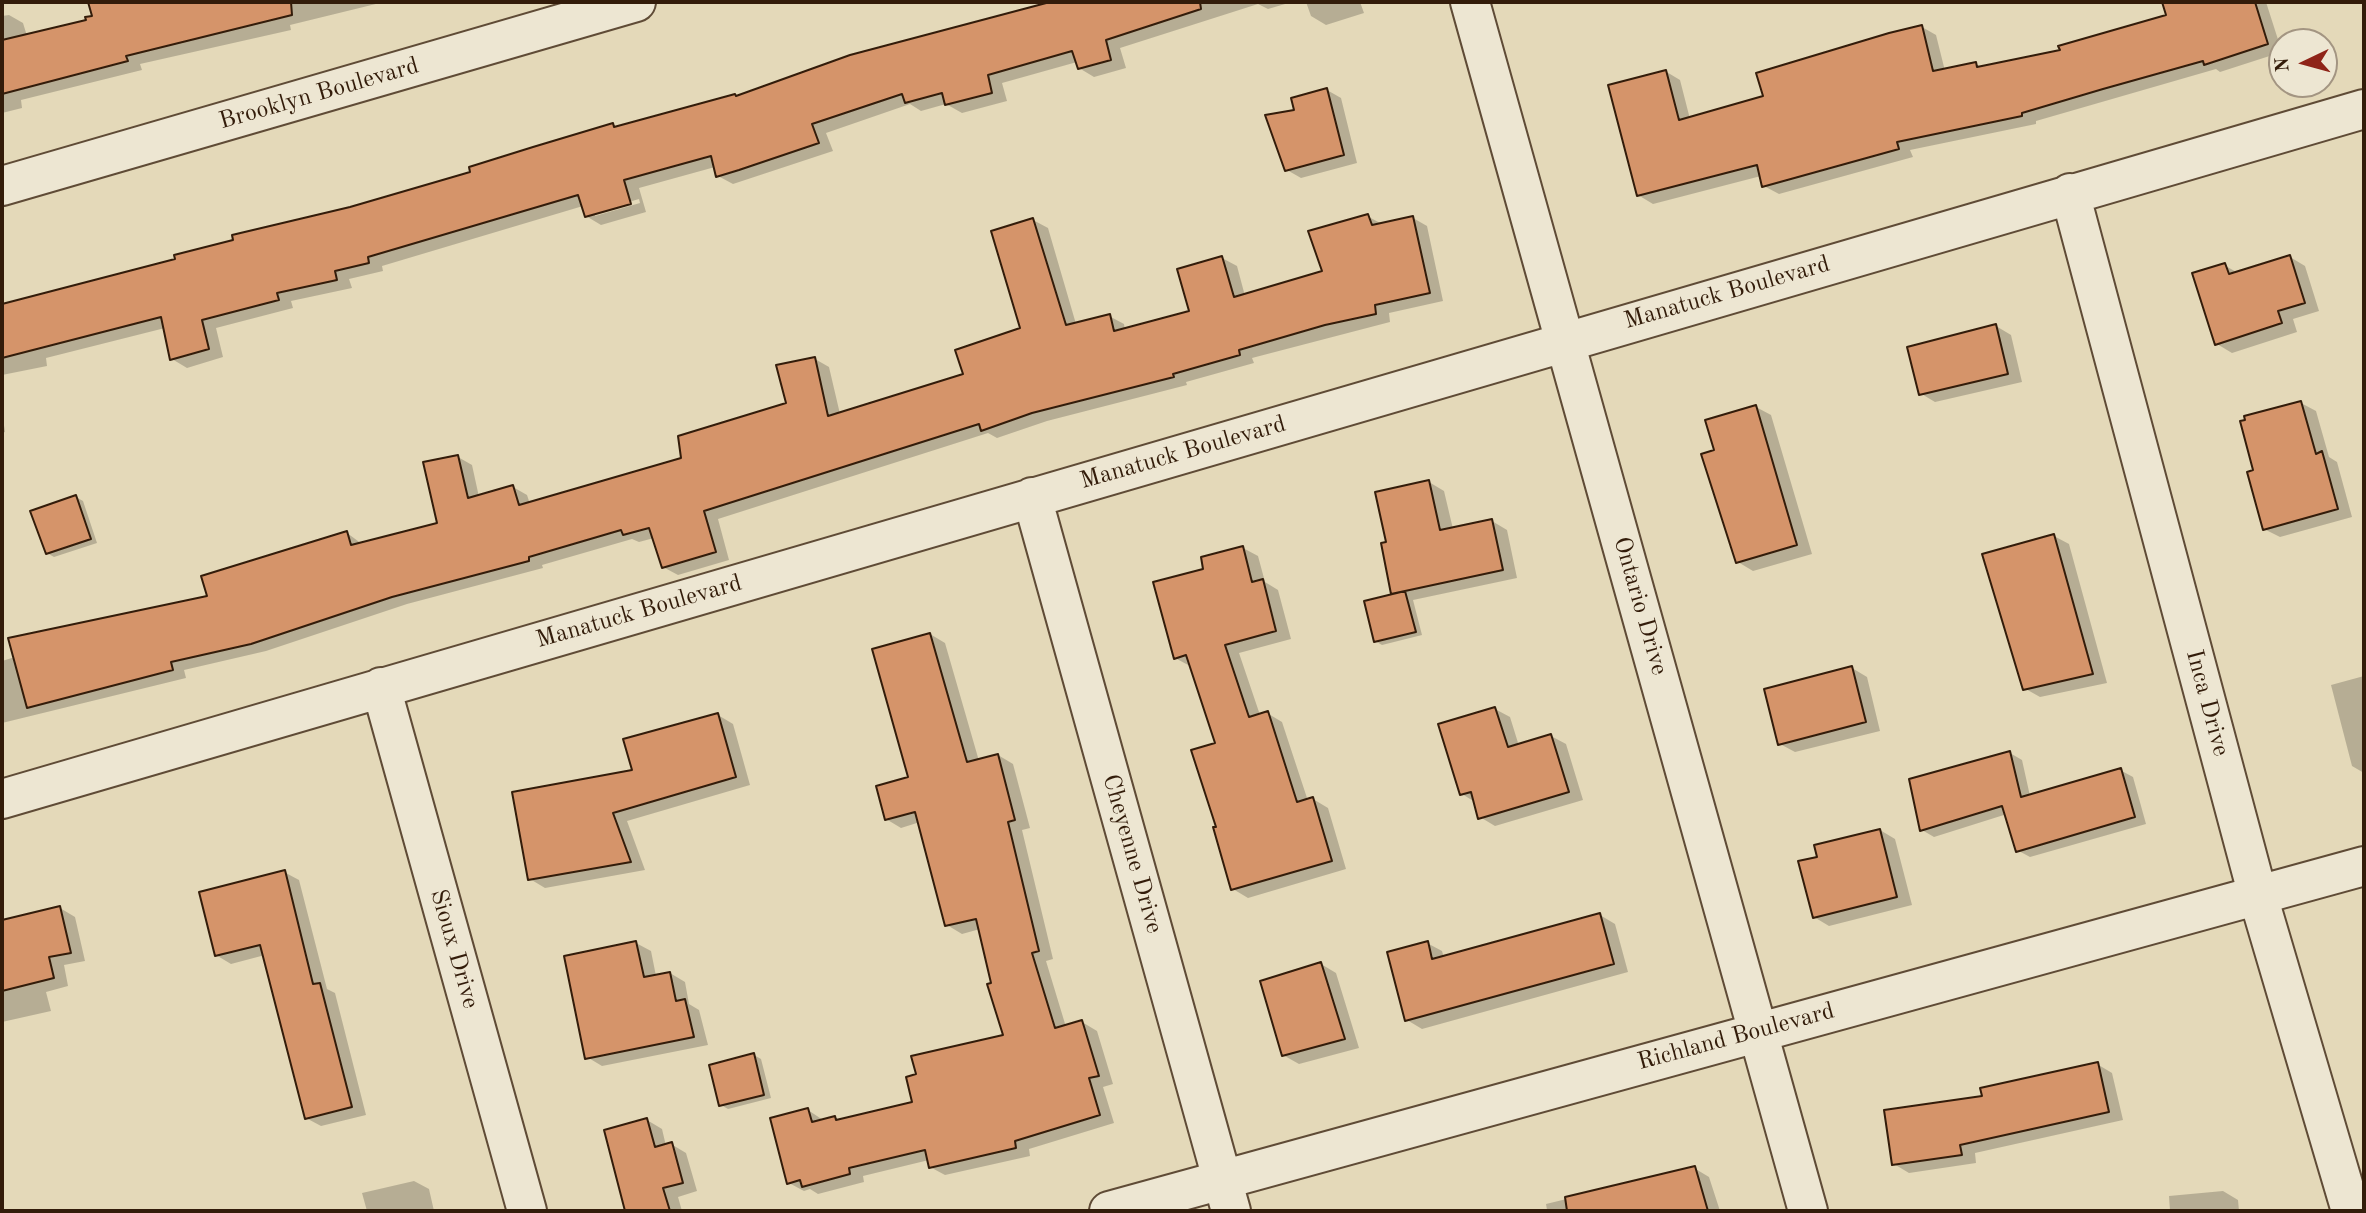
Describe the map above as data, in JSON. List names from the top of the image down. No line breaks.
{"streets":{"street":["Brooklyn Boulevard","Manatuck Boulevard","Ontario Drive","Inca Drive","Cheyenne Drive","Sioux Drive","Richland Boulevard"]},"crossings":[["Manatuck Boulevard","Ontario Drive"],["Manatuck Boulevard","Inca Drive"],["Manatuck Boulevard","Cheyenne Drive"],["Manatuck Boulevard","Sioux Drive"],["Ontario Drive","Richland Boulevard"],["Inca Drive","Richland Boulevard"],["Cheyenne Drive","Richland Boulevard"]],"north":"left"}
